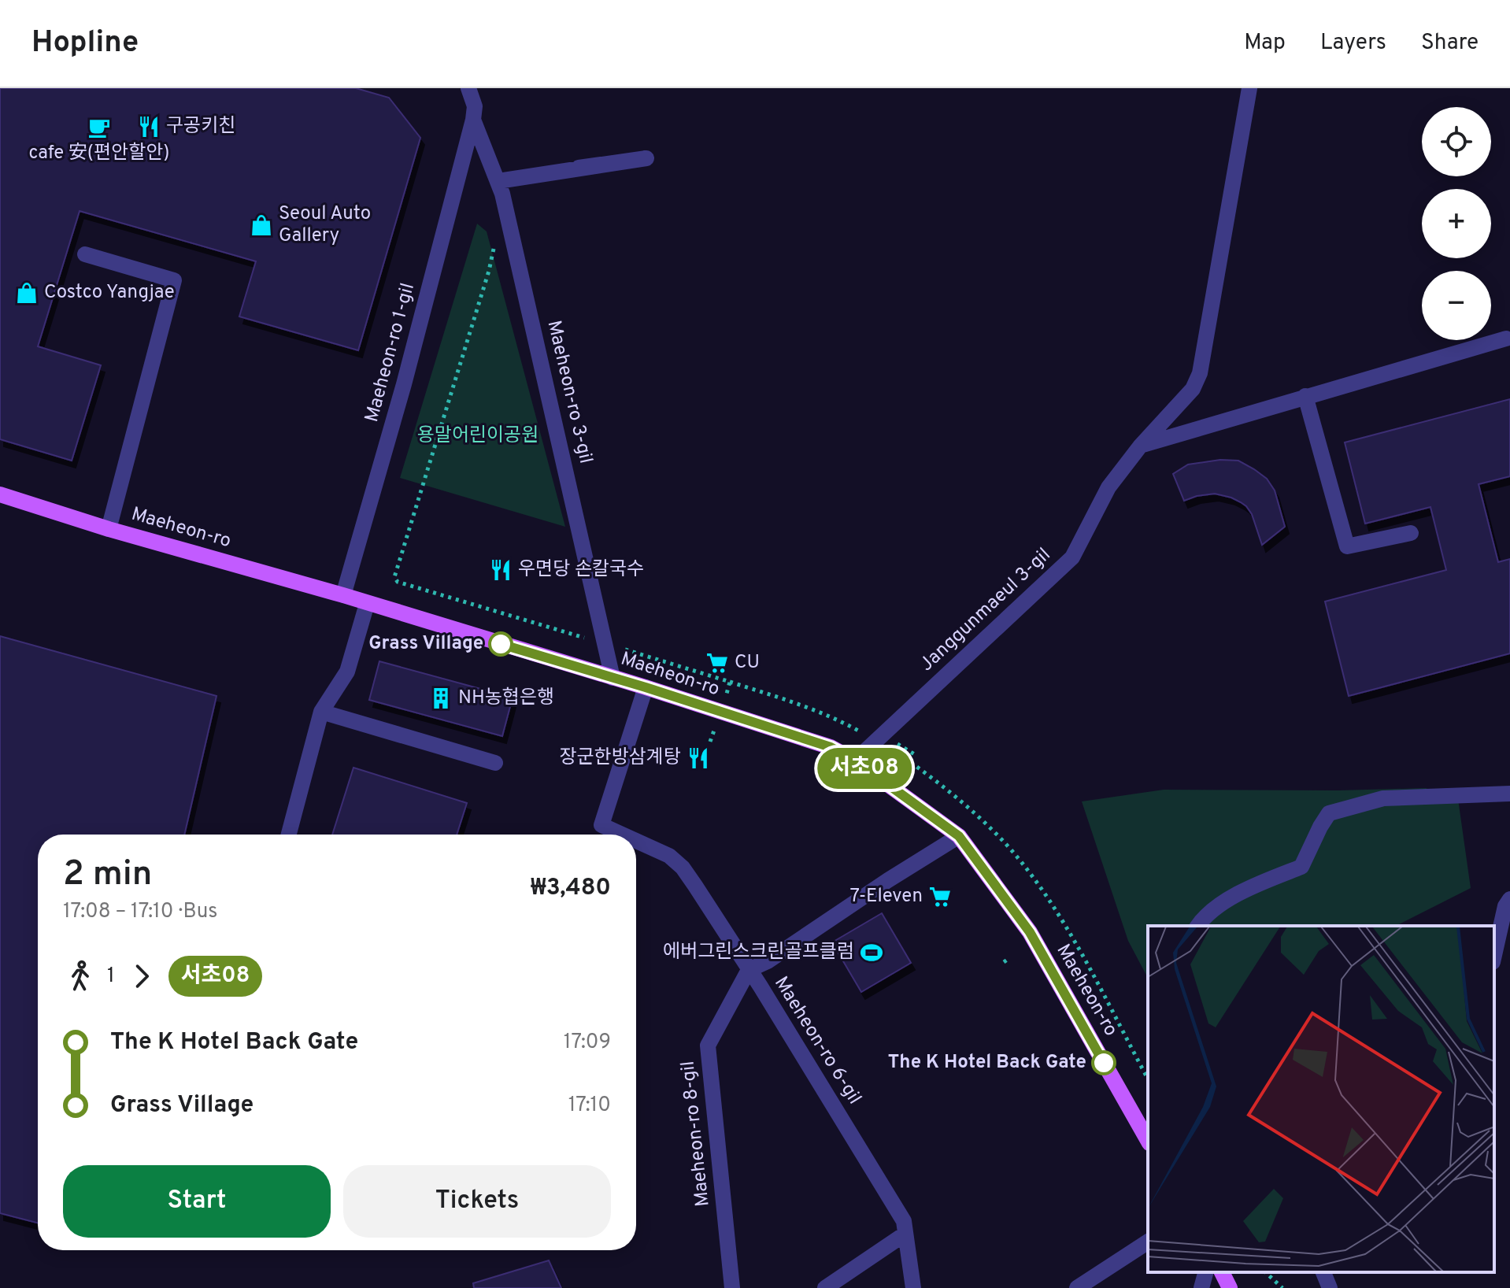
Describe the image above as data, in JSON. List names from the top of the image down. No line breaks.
{"streets":{"main road":["Maeheon-ro"],"street":["Maeheon-ro 1-gil","Maeheon-ro 3-gil","Janggunmaeul 3-gil","Maeheon-ro 6-gil","Maeheon-ro 8-gil"]},"crossings":[["Maeheon-ro 1-gil","Maeheon-ro 3-gil"],["Maeheon-ro 1-gil","Maeheon-ro"],["Maeheon-ro 3-gil","Maeheon-ro"],["Maeheon-ro","Janggunmaeul 3-gil"],["Maeheon-ro","Maeheon-ro 6-gil"],["Maeheon-ro 6-gil","Maeheon-ro 8-gil"]],"parks":["용말어린이공원"],"places":{"restaurant":["구공키친","우면당 손칼국수","장군한방삼계탕"],"cafe":["cafe 安(편안할안)"],"shop":["Seoul Auto Gallery","Costco Yangjae"],"other":["Grass Village","The K Hotel Back Gate"],"supermarket":["CU","7-Eleven"],"building":["NH농협은행"],"sports":["에버그린스크린골프클럼"]},"lines":["bus line 서초08"],"page":{"header":"Hopline","nav":["Map","Layers","Share"],"on_map":"서초08","map_buttons":["+","−"],"heading":["2 min","17:08 – 17:10 · Bus","₩3,480"],"legs":["1","서초08"],"list":[{"name":"The K Hotel Back Gate","value":"17:09"},{"name":"Grass Village","value":"17:10"}],"buttons":["Start","Tickets"]}}
